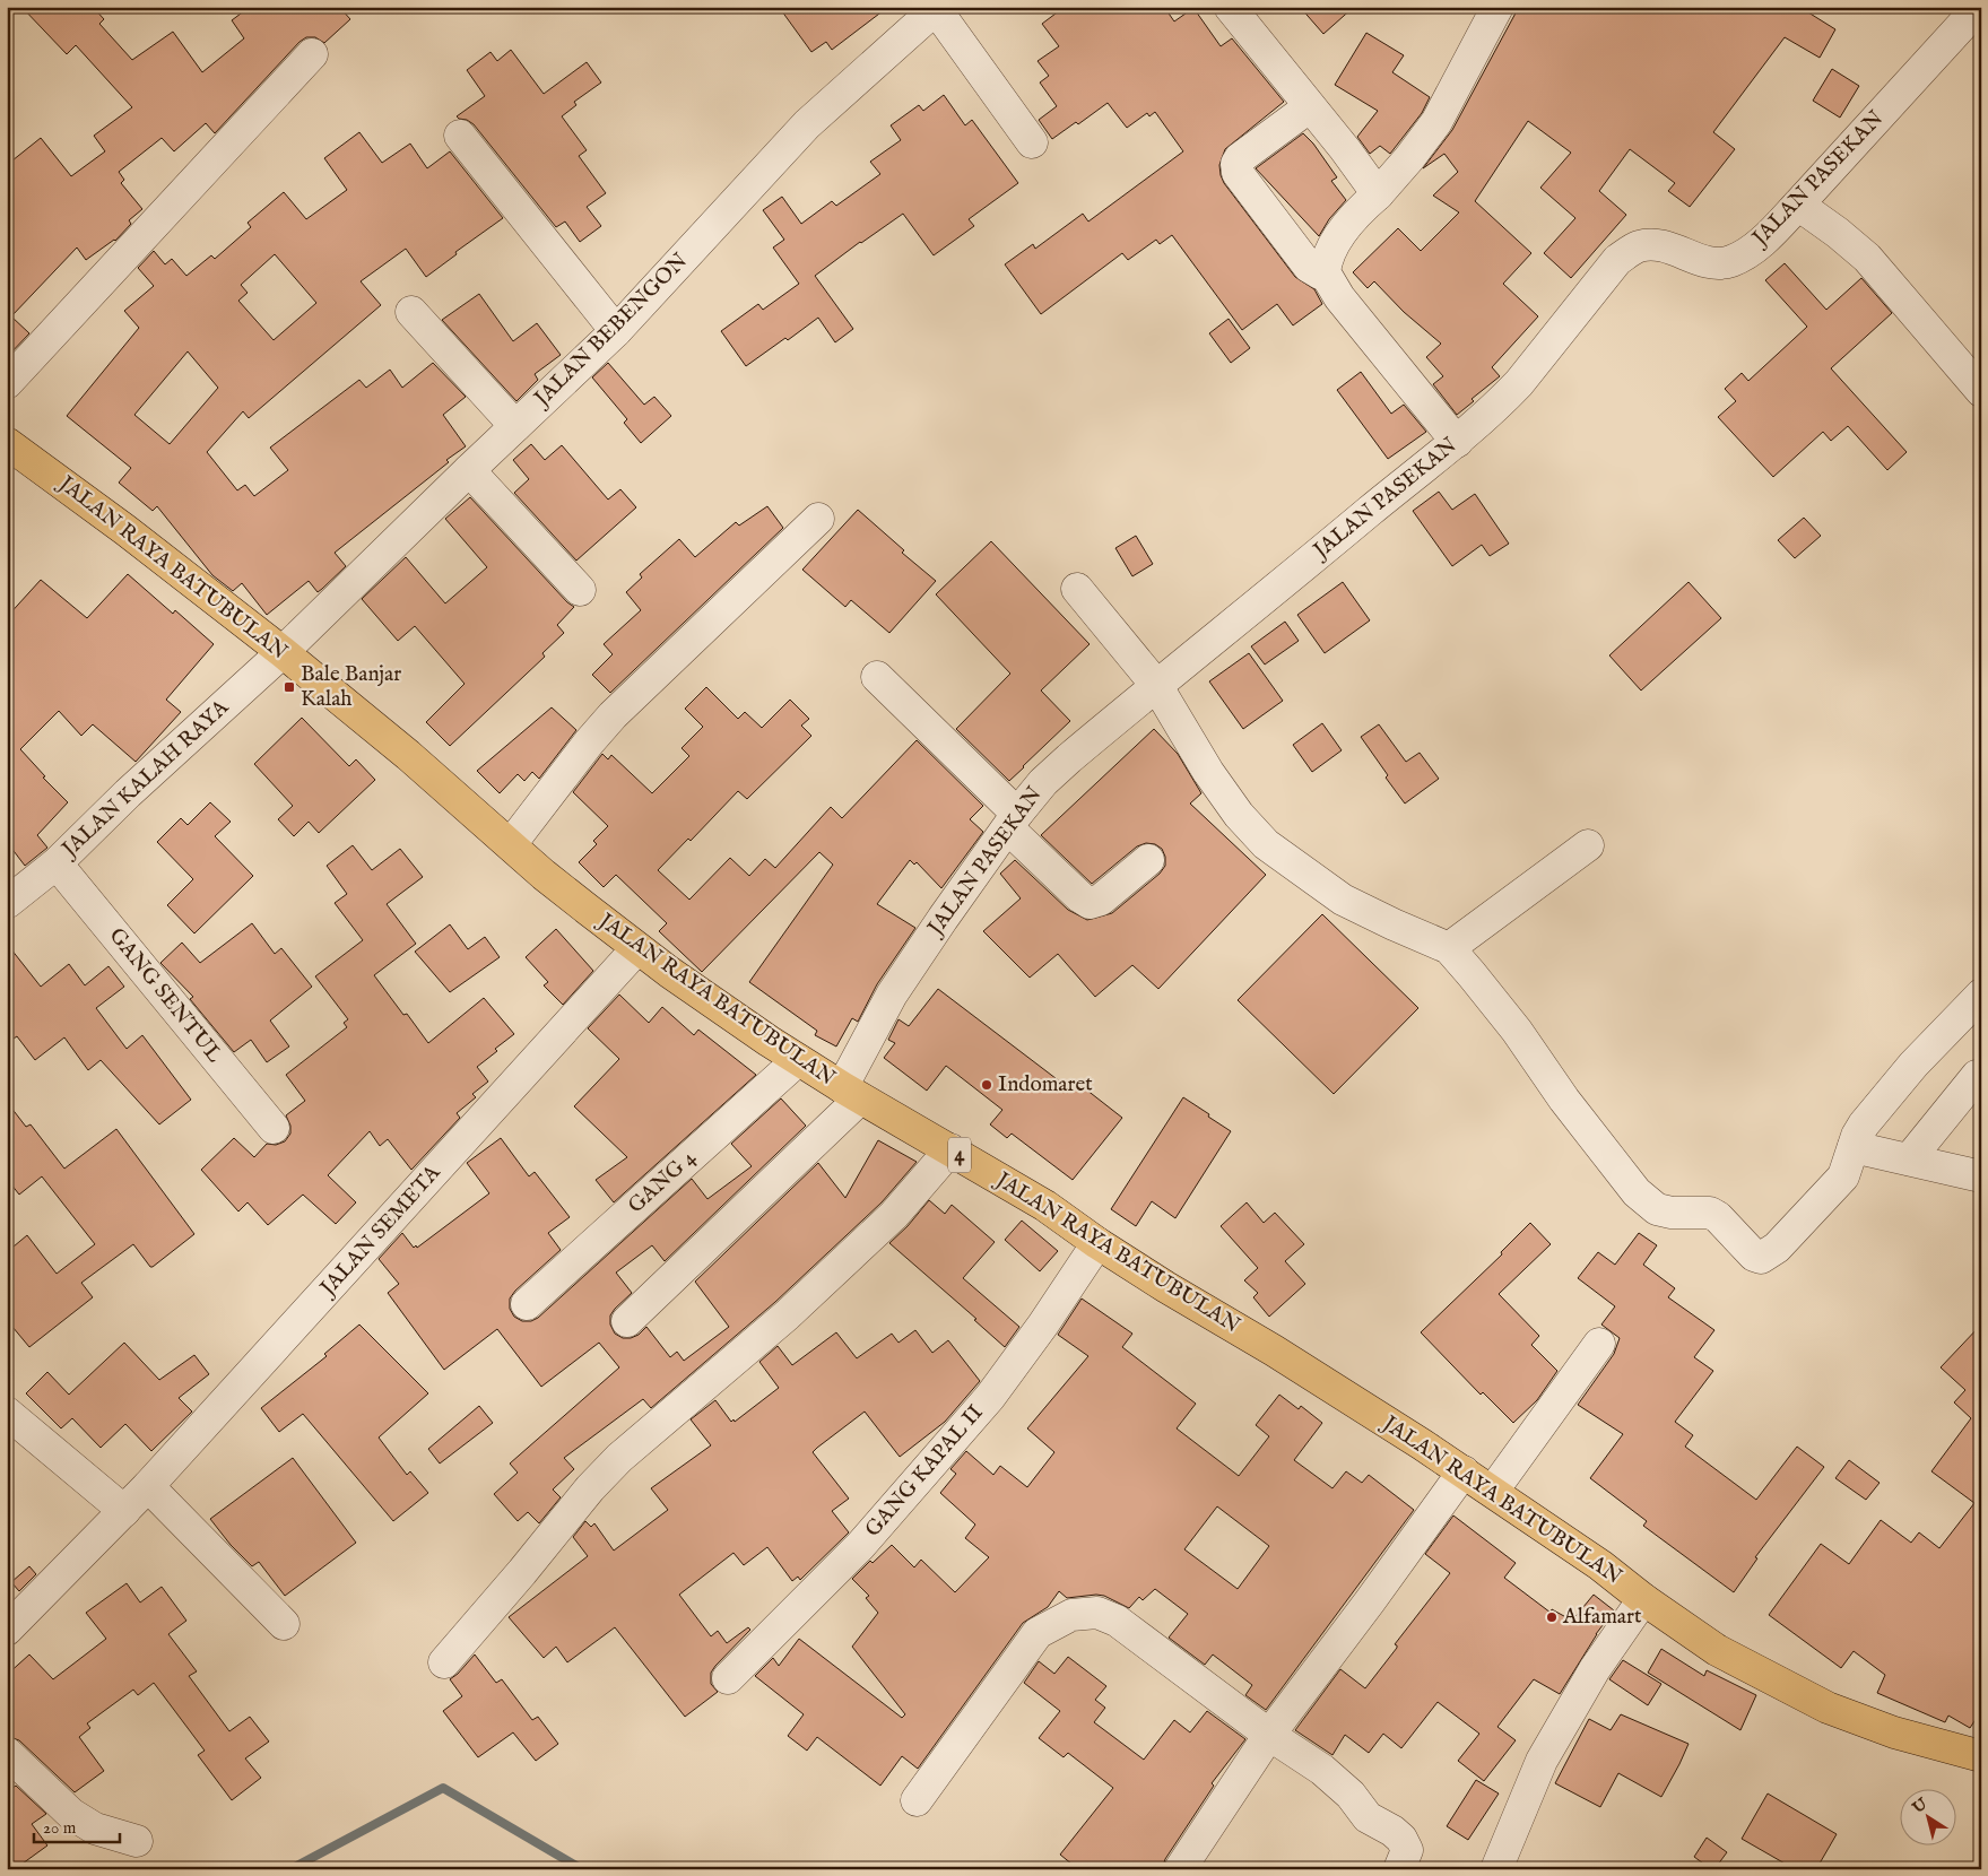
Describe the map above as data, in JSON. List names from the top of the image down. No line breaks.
{"streets":{"highway":["JALAN RAYA BATUBULAN","4"],"street":["JALAN PASEKAN","JALAN BEBENGON","JALAN KALAH RAYA","GANG SENTUL","GANG 4","JALAN SEMETA","GANG KAPAL II"]},"crossings":[["JALAN PASEKAN","JALAN RAYA BATUBULAN"],["JALAN BEBENGON","JALAN RAYA BATUBULAN"],["JALAN BEBENGON","JALAN KALAH RAYA"],["JALAN RAYA BATUBULAN","JALAN KALAH RAYA"],["JALAN RAYA BATUBULAN","GANG 4"],["JALAN RAYA BATUBULAN","JALAN SEMETA"],["JALAN RAYA BATUBULAN","GANG KAPAL II"],["JALAN KALAH RAYA","GANG SENTUL"]],"places":{"transit":["Bale Banjar Kalah"],"other":["Indomaret","Alfamart"]},"scale_bar":"20 m","north":"top left"}
